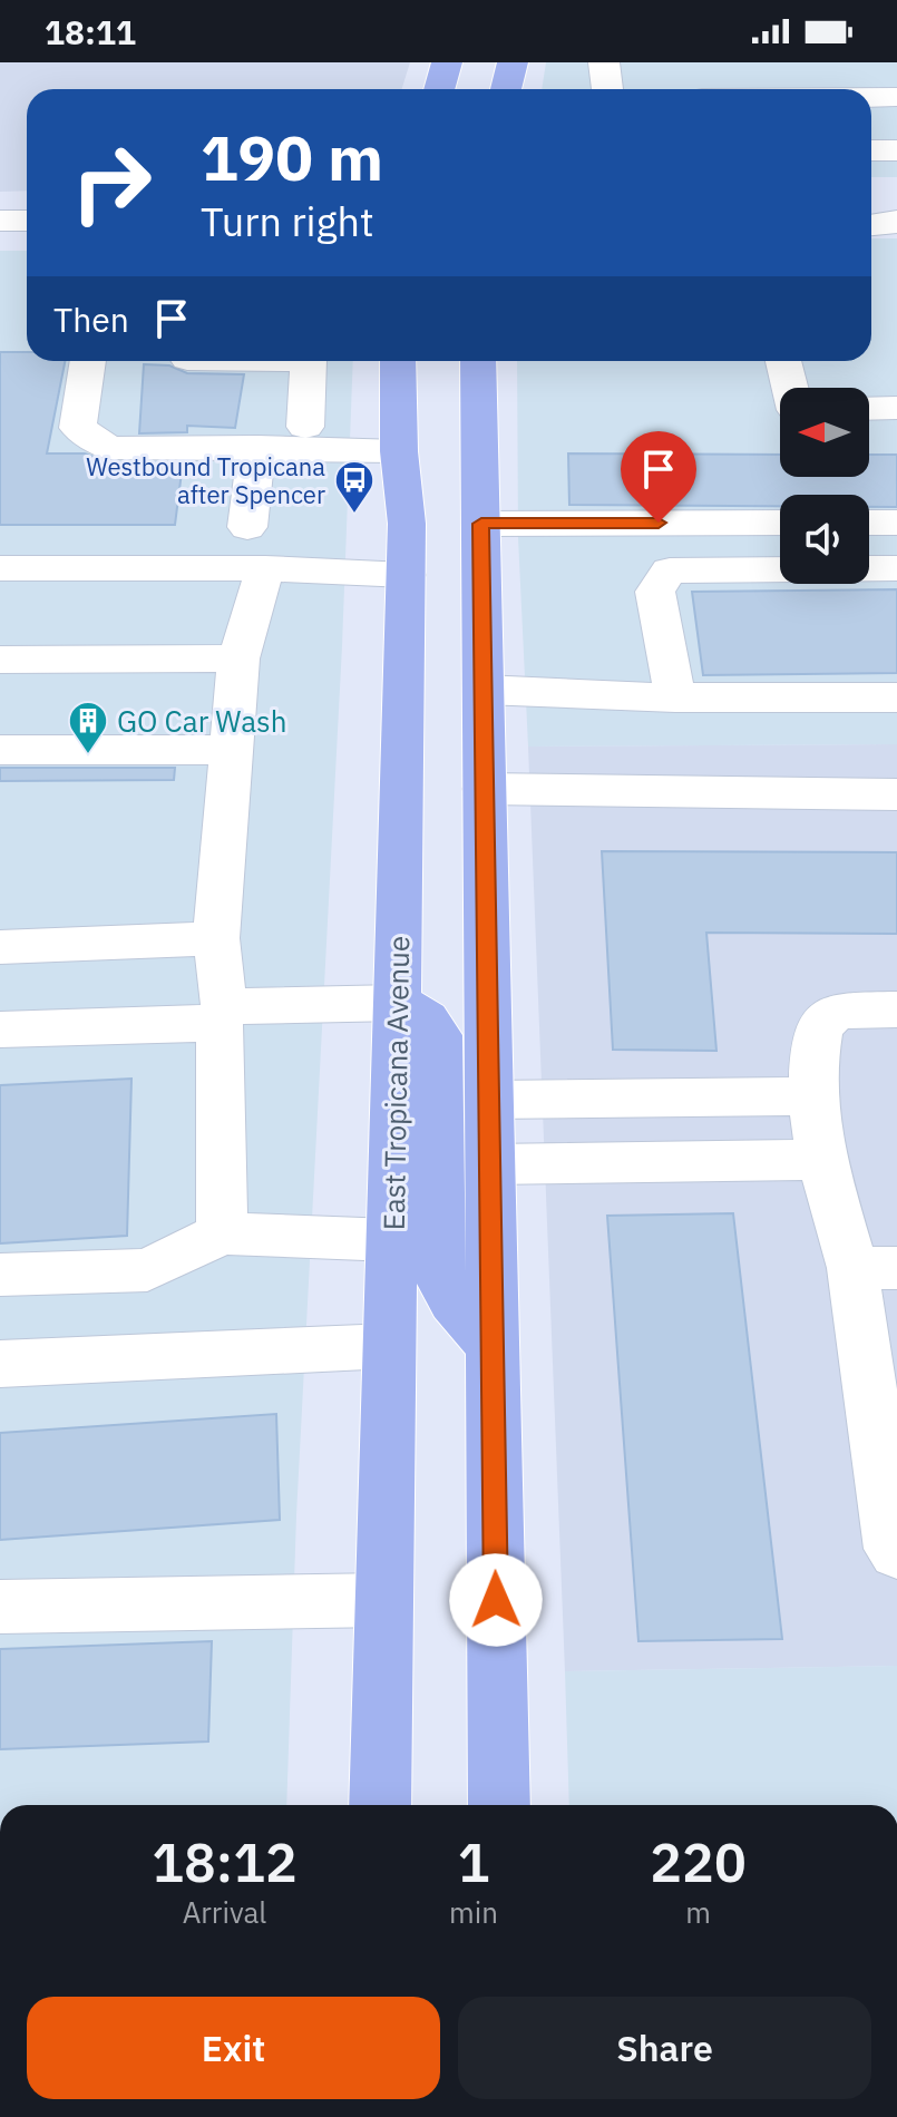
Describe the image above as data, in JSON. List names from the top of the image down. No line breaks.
{"streets":{"main road":["East Tropicana Avenue"]},"places":{"bus stop":["Westbound Tropicana after Spencer"],"building":["GO Car Wash"]},"north":"left","page":{"status":"18:11","turn":["190 m","Turn right"],"then":"Then","eta":["18:12","Arrival","1","min","220","m"],"buttons":["Exit","Share"]}}
